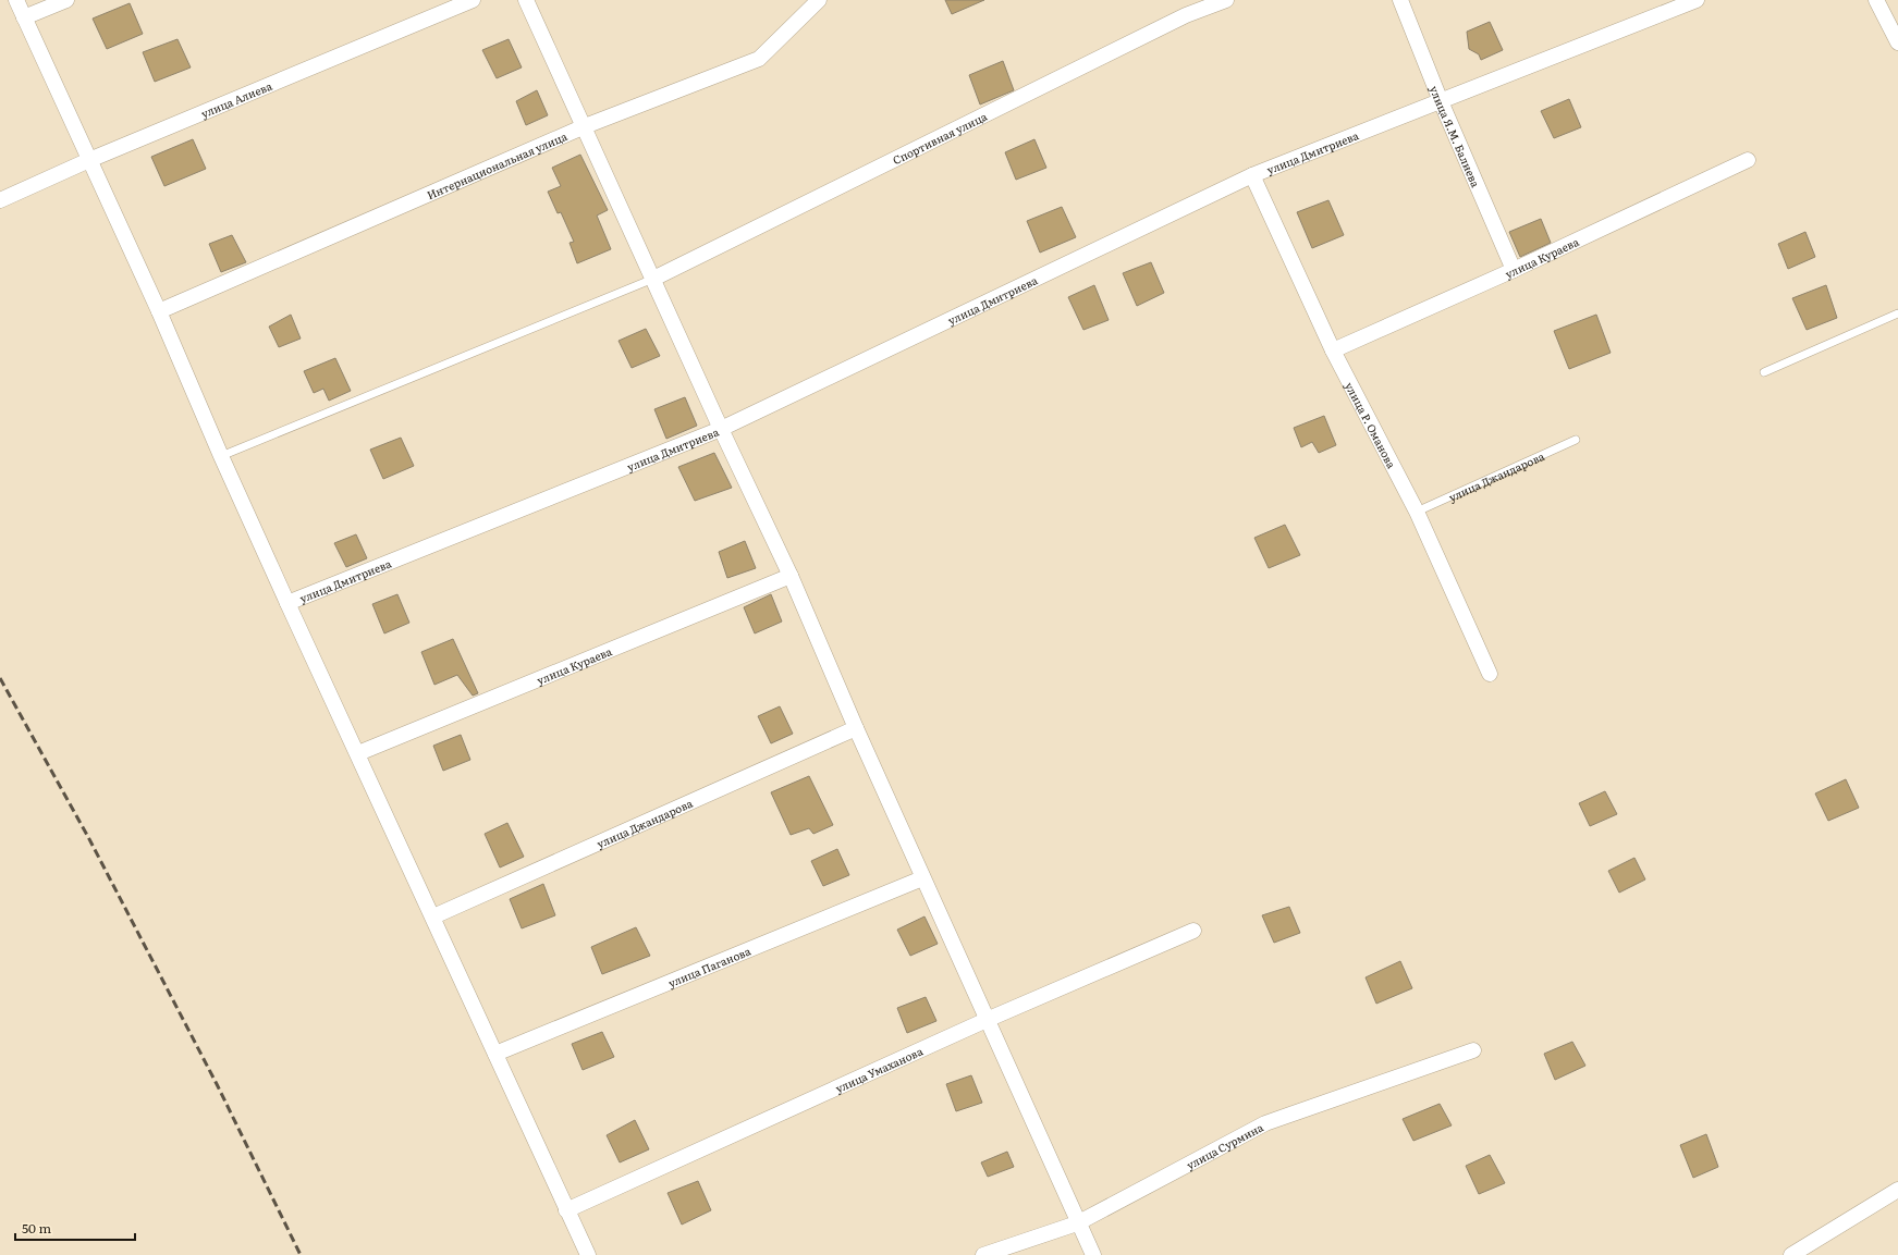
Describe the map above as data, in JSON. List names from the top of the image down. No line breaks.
{"streets":{"street":["улица Алиева","улица Я.М. Балиева","Спортивная улица","улица Дмитриева","Интернациональная улица","улица Кураева","улица Р. Оманова","улица Джандарова","улица Паганова","улица Умаханова","улица Сурмина"]},"crossings":[["улица Я.М. Балиева","улица Дмитриева"],["улица Я.М. Балиева","улица Кураева"],["улица Дмитриева","улица Р. Оманова"],["улица Кураева","улица Р. Оманова"],["улица Р. Оманова","улица Джандарова"]],"scale_bar":"50 m"}
